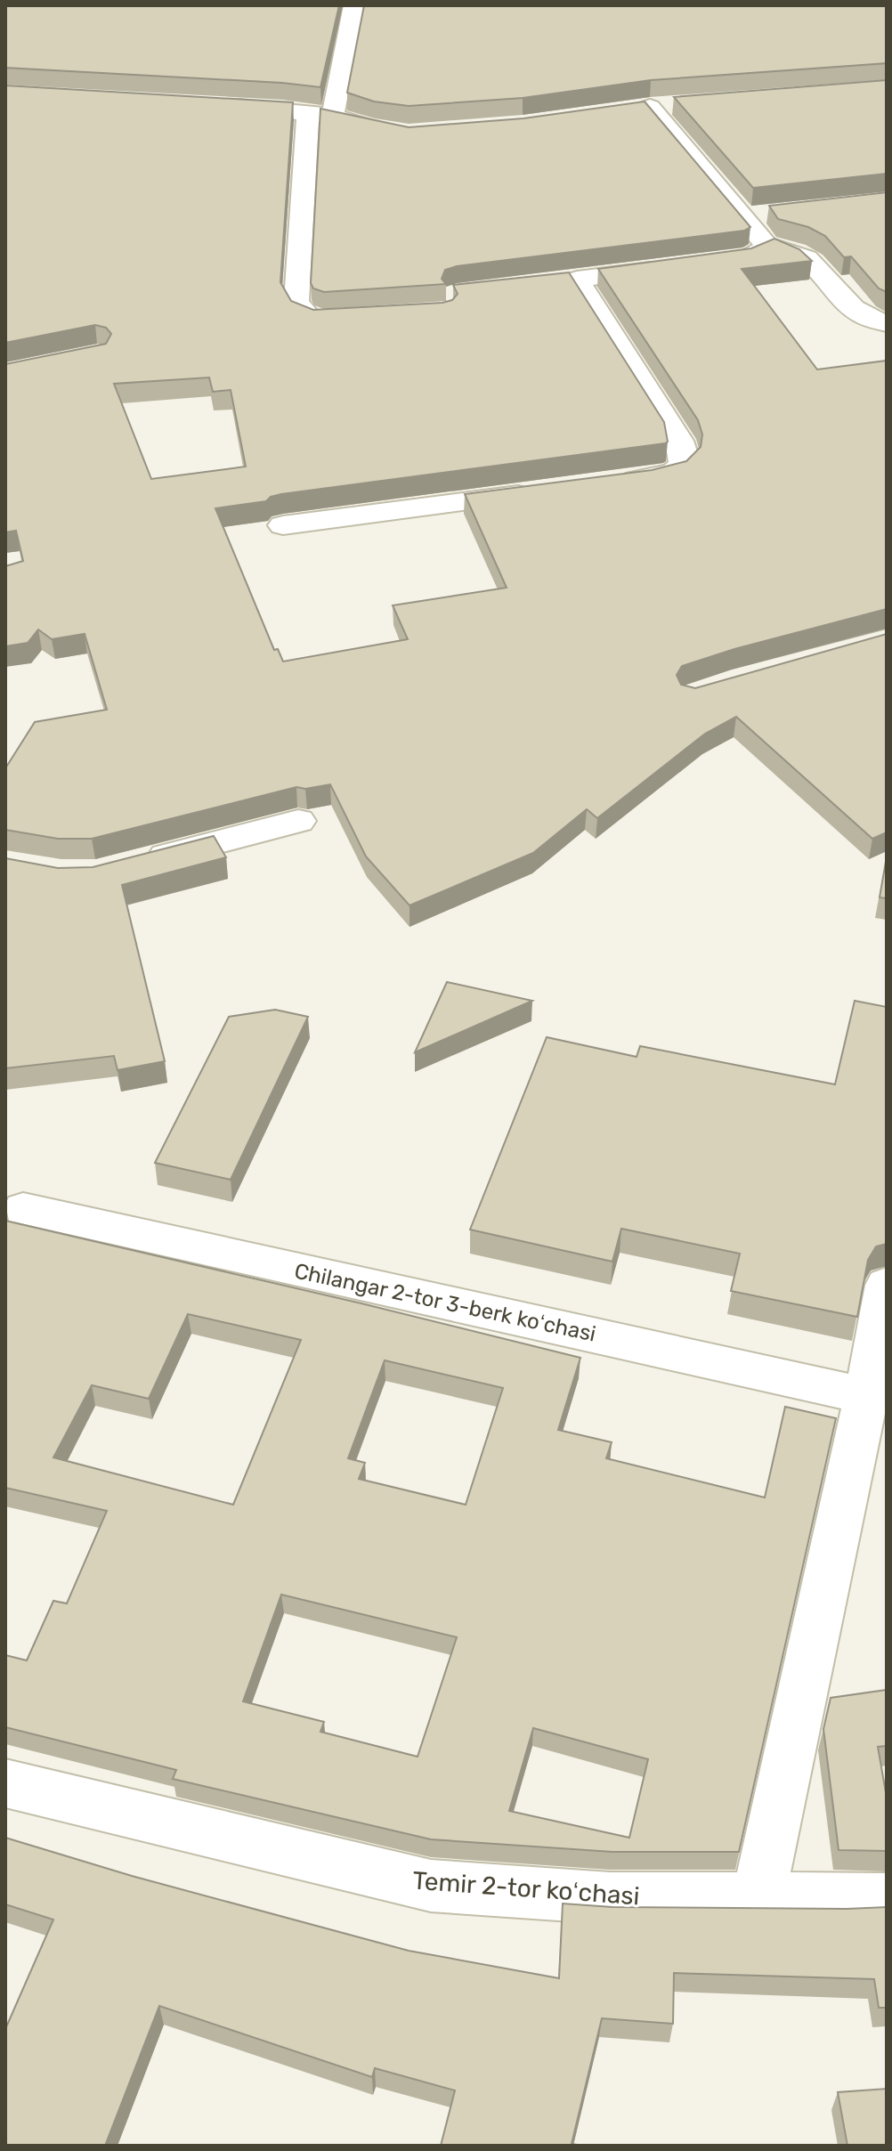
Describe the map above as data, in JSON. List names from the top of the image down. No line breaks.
{"streets":{"street":["Chilangar 2-tor 3-berk koʻchasi","Temir 2-tor koʻchasi"]}}
